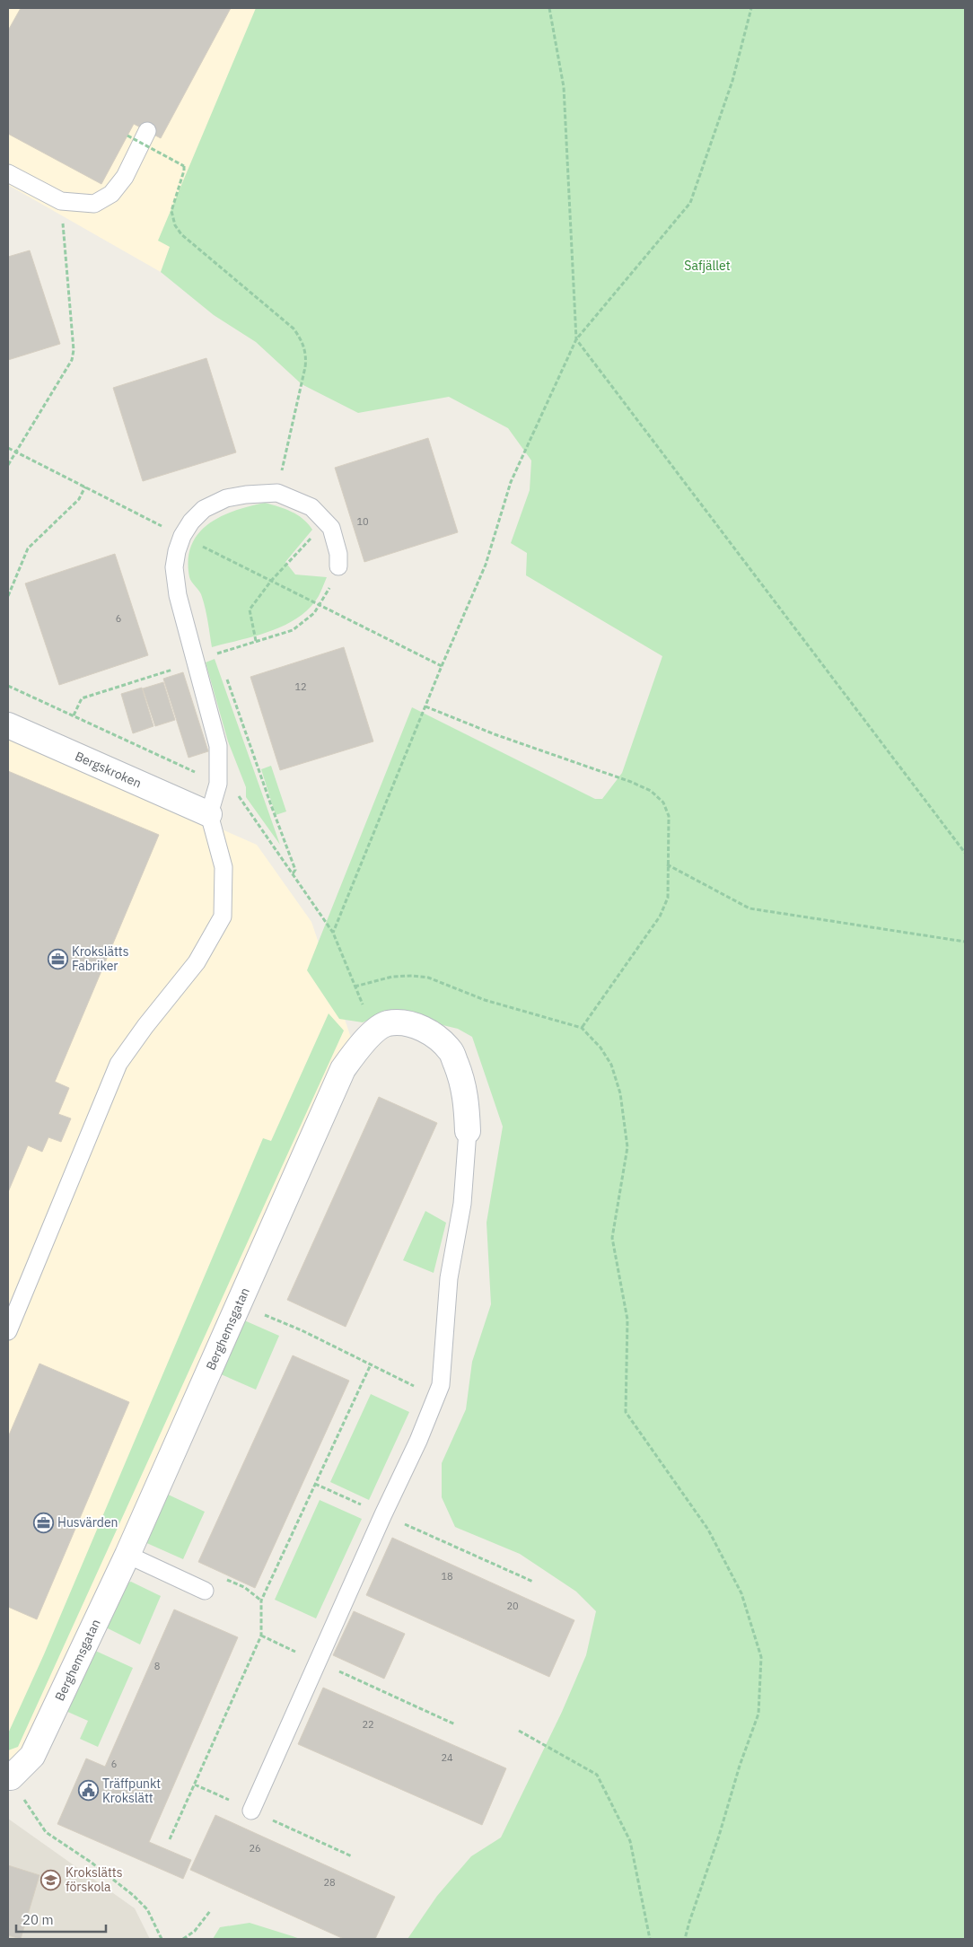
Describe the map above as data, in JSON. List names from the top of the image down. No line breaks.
{"streets":{"street":["Bergskroken","Berghemsgatan"]},"parks":["Safjället"],"places":{"office":["Krokslätts Fabriker","Husvärden"],"public building":["Träffpunkt Krokslätt"],"school or university":["Krokslätts förskola"]},"house_numbers":["10","6","12","18","20","8","22","24","6","26","28"],"scale_bar":"20 m"}
